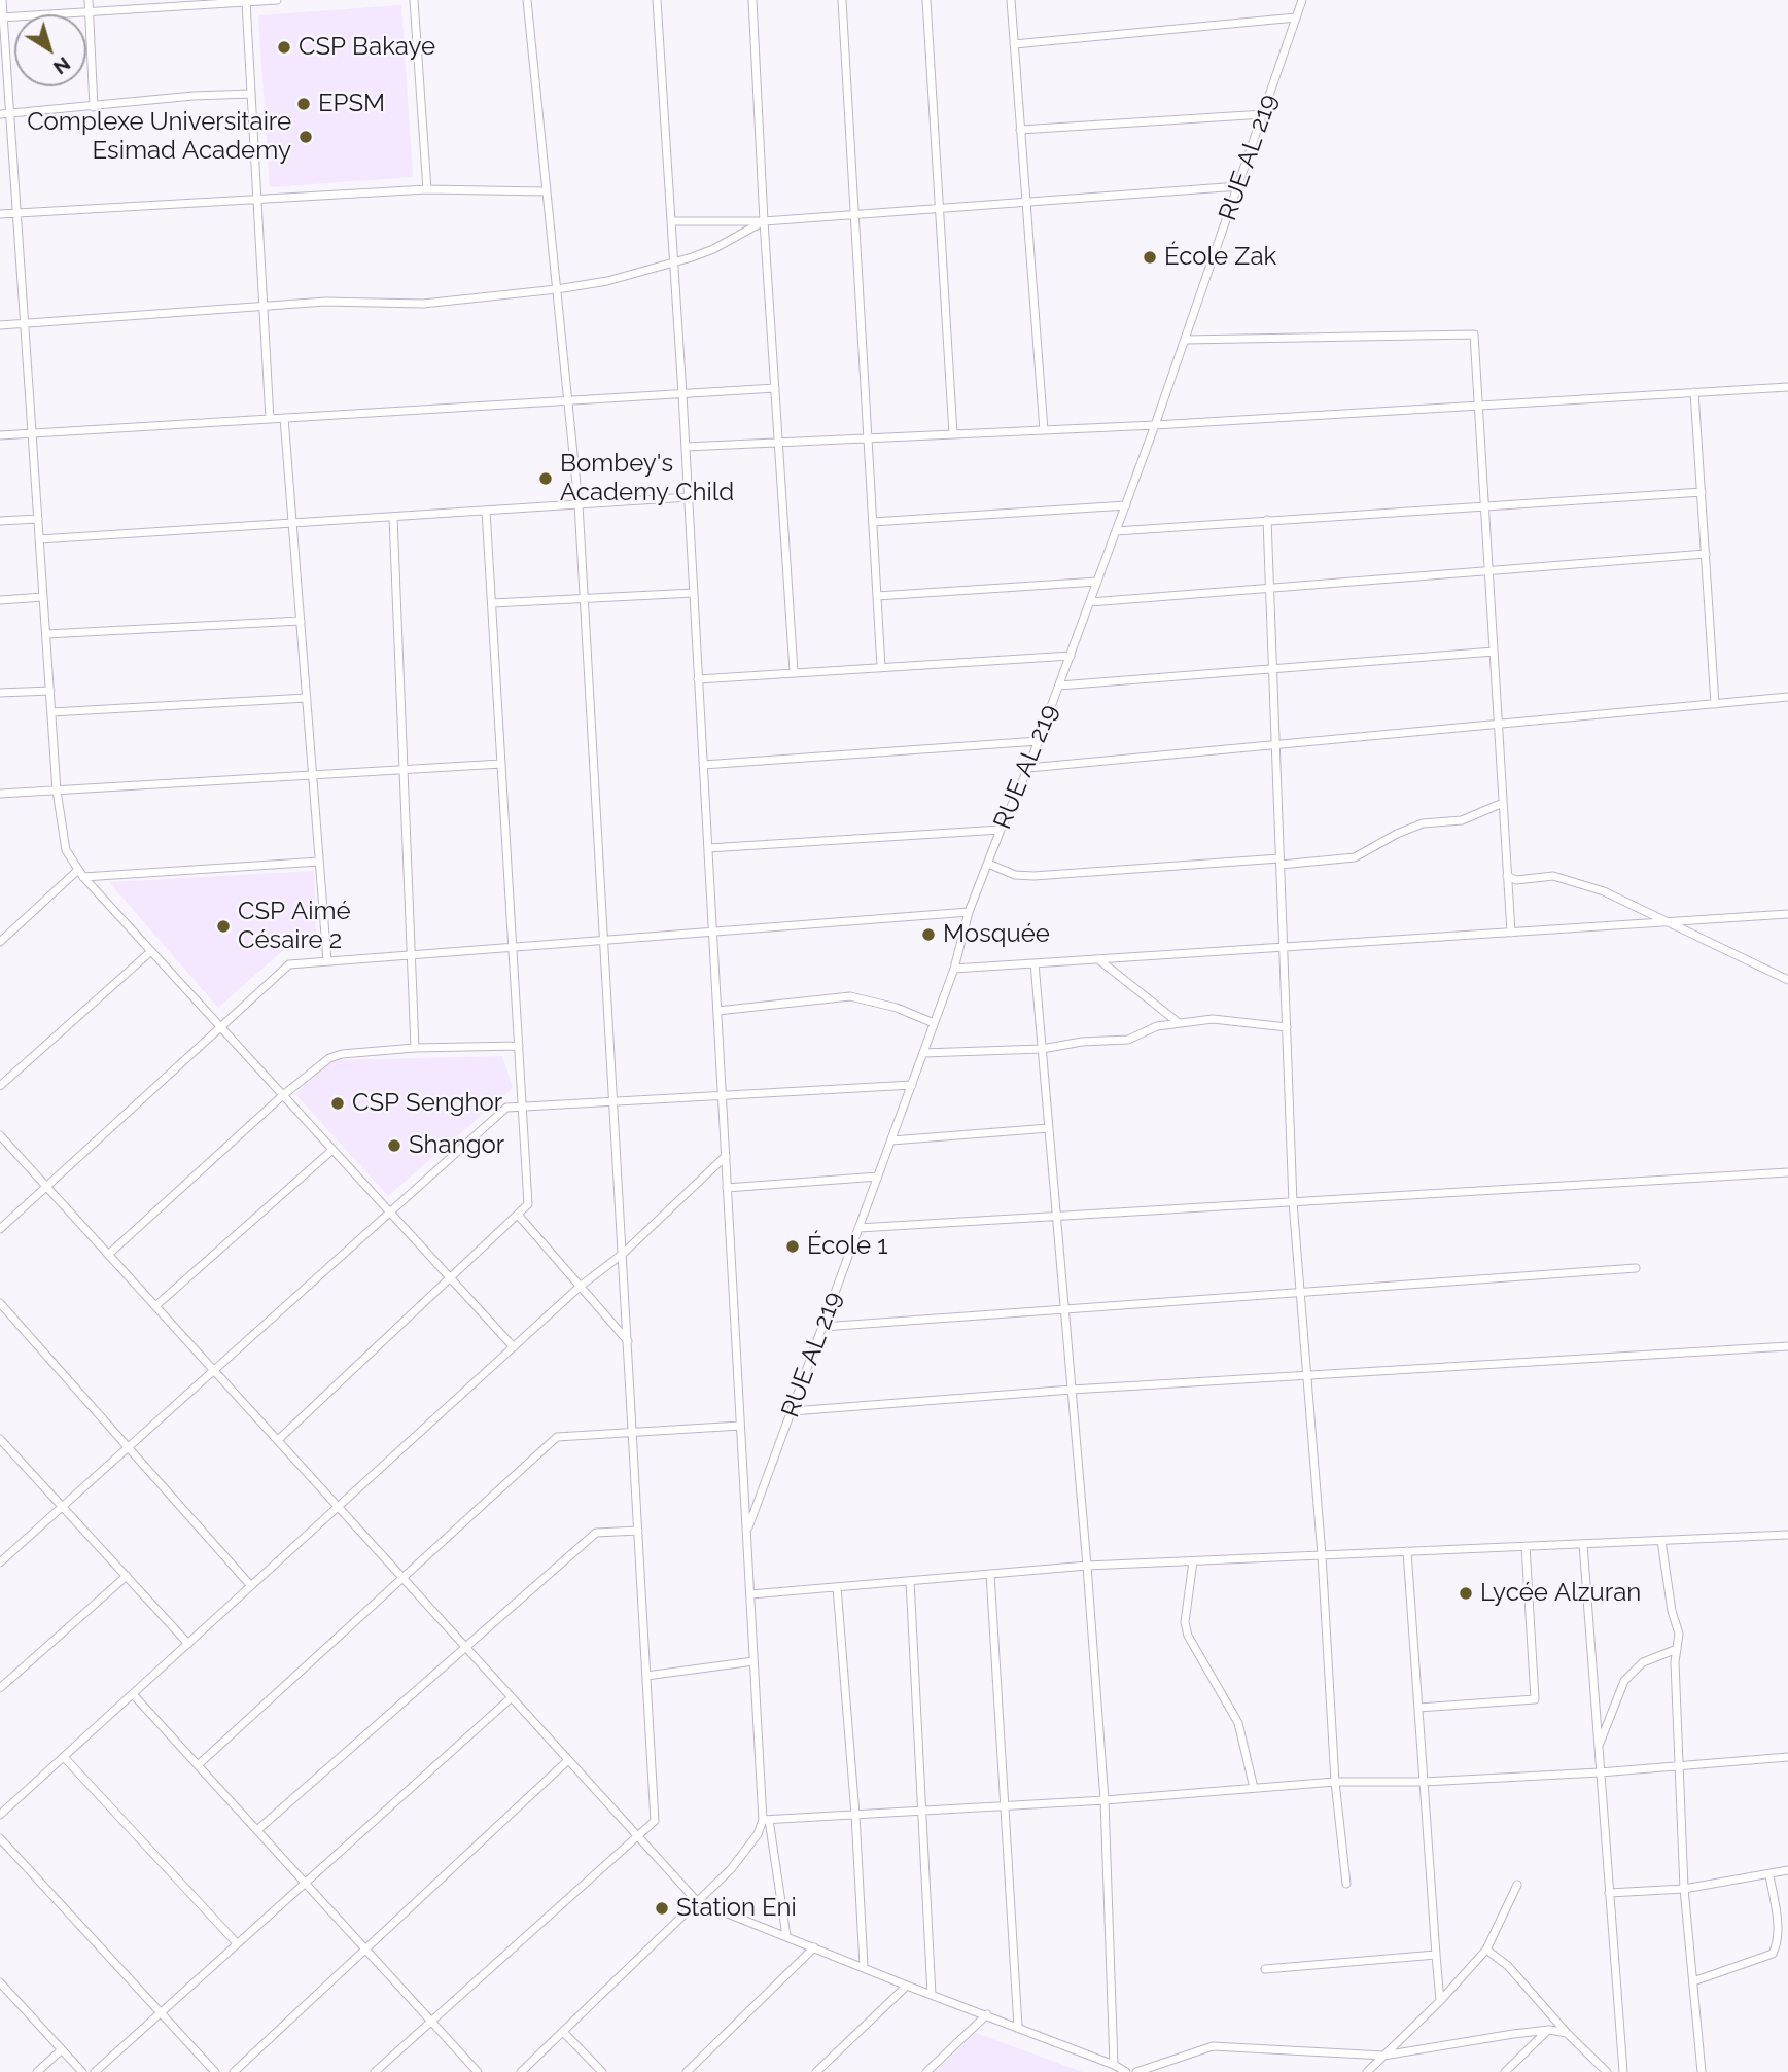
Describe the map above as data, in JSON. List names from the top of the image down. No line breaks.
{"streets":{"street":["RUE AL 219"]},"places":["CSP Bakaye","EPSM","Complexe Universitaire Esimad Academy","École Zak","Bombey's Academy Child","CSP Aimé Césaire 2","Mosquée","CSP Senghor","Shangor","École 1","Lycée Alzuran","Station Eni"],"north":"bottom right"}
